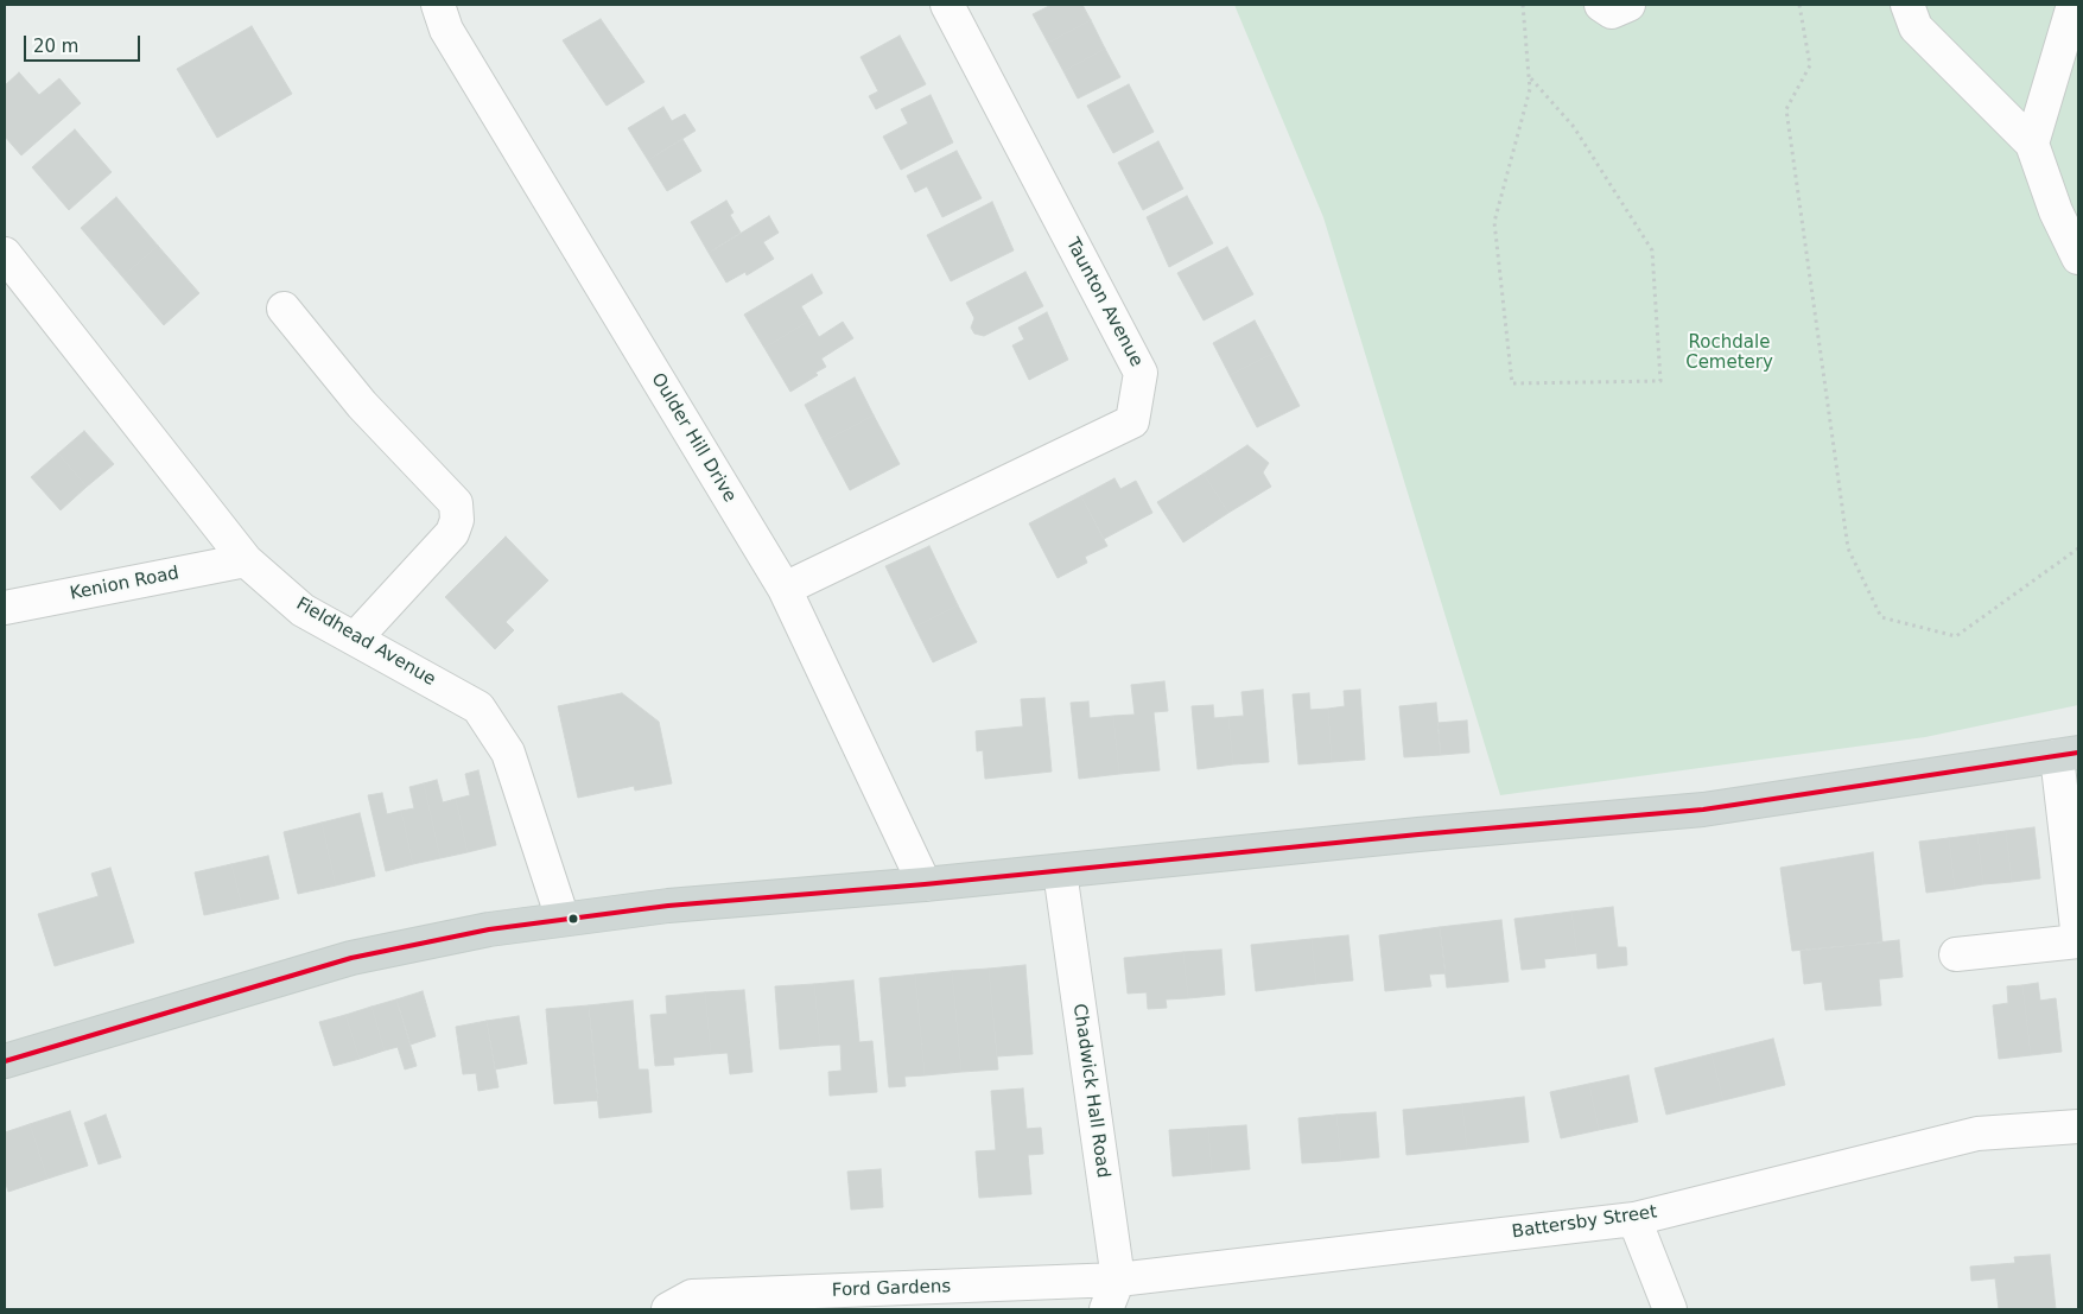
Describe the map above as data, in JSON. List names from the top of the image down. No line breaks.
{"streets":{"street":["Taunton Avenue","Oulder Hill Drive","Kenion Road","Fieldhead Avenue","Chadwick Hall Road","Battersby Street","Ford Gardens"]},"crossings":[["Taunton Avenue","Oulder Hill Drive"],["Kenion Road","Fieldhead Avenue"],["Chadwick Hall Road","Battersby Street"],["Chadwick Hall Road","Ford Gardens"],["Battersby Street","Ford Gardens"]],"parks":["Rochdale Cemetery"],"scale_bar":"20 m"}
